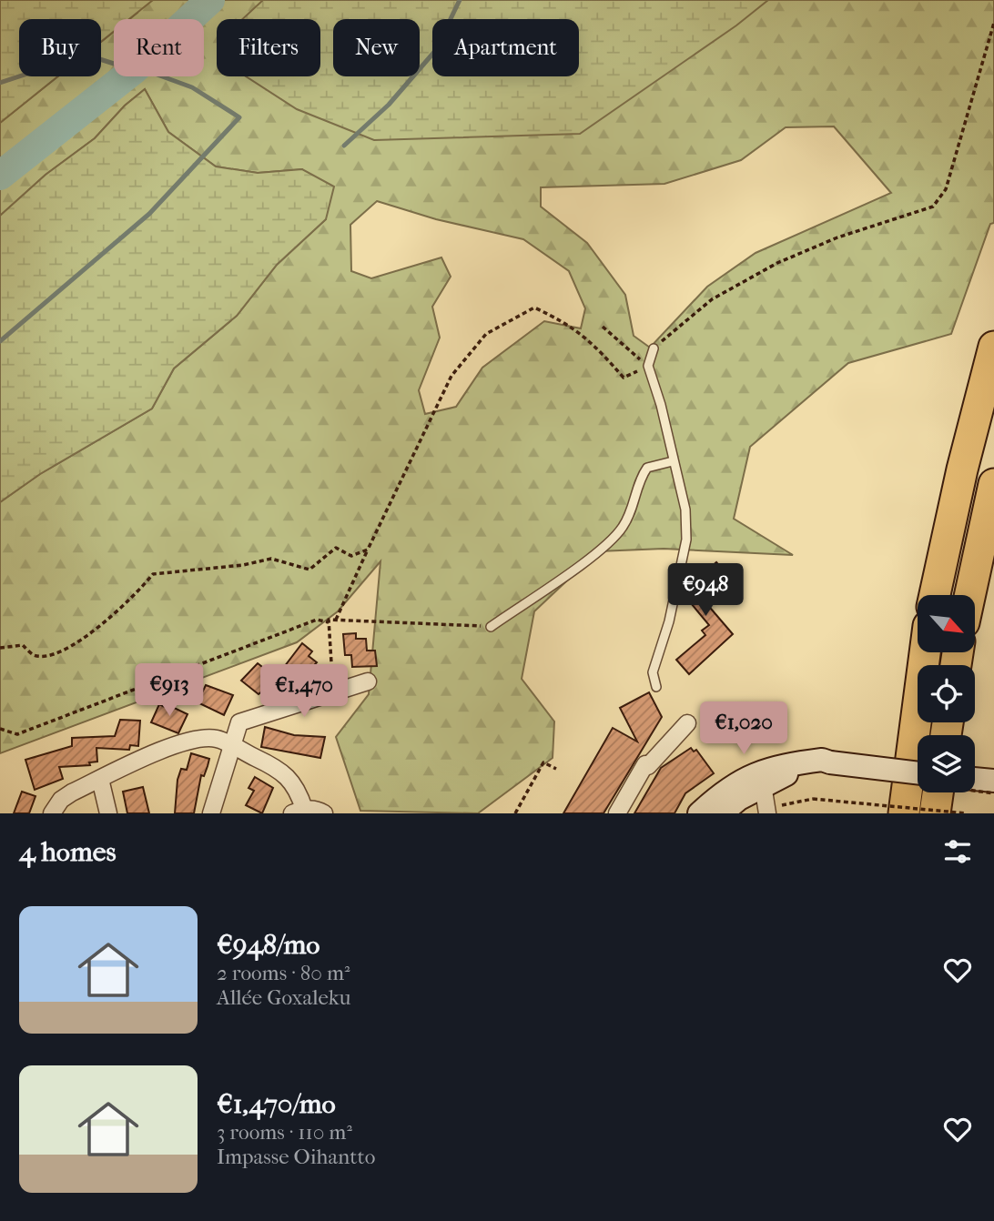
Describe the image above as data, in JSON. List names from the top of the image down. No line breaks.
{"north":"bottom right","page":{"chip":["Buy","Rent","Filters","New","Apartment"],"price":["€948","€913","€1,470","€1,020"],"heading":"4 homes","list":[{"name":"€948/mo","note":"2 rooms · 80 m² · Allée Goxaleku"},{"name":"€1,470/mo","note":"3 rooms · 110 m² · Impasse Oihantto"}]}}
